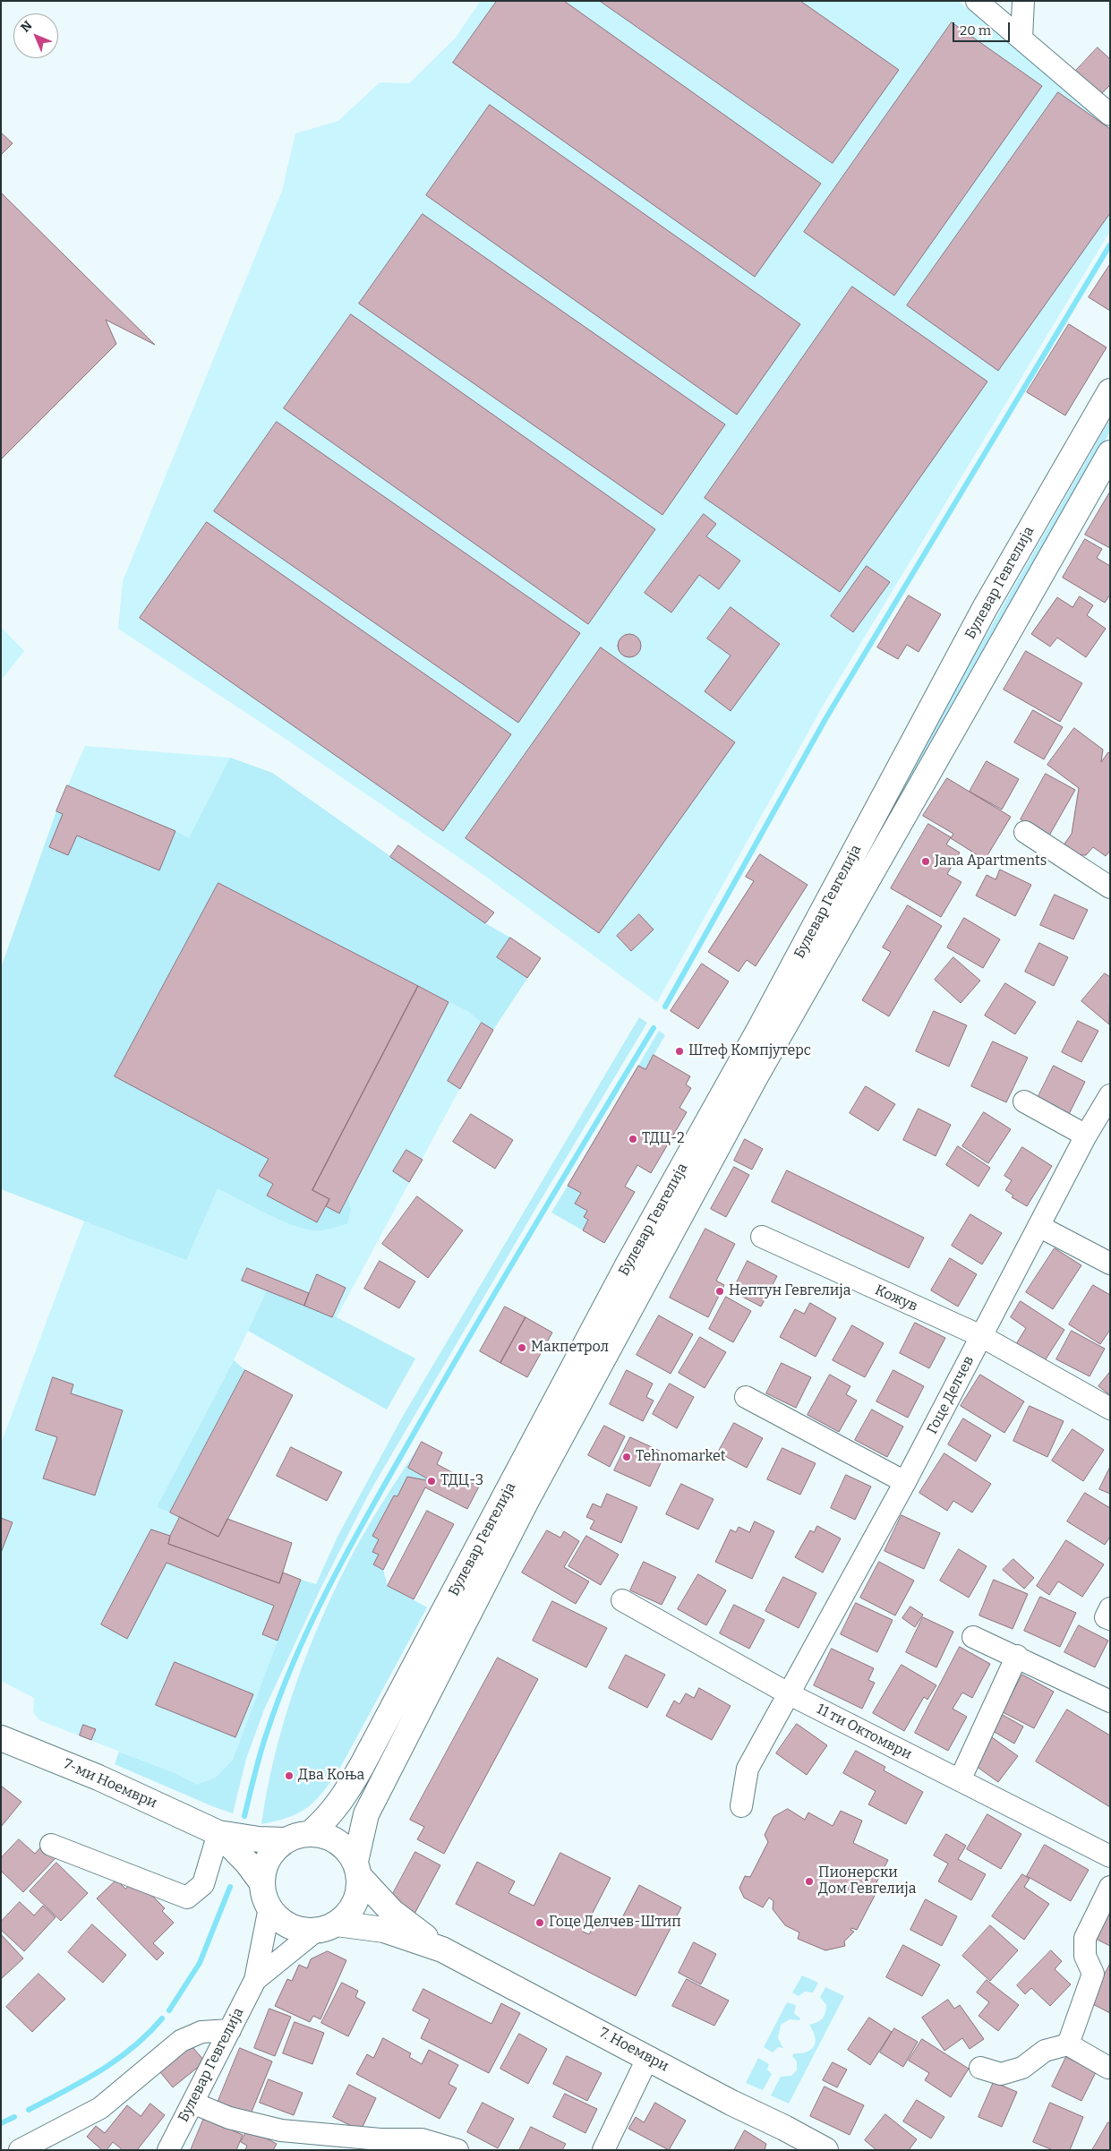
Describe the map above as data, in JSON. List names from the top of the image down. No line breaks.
{"streets":{"main road":["Булевар Гевгелија","7-ми Ноември","7. Ноември"],"street":["Кожув","Гоце Делчев","11 ти Октомври"]},"crossings":[["Булевар Гевгелија","7. Ноември"],["Кожув","Гоце Делчев"],["Гоце Делчев","11 ти Октомври"]],"places":["Jana Apartments","Штеф Компјутерс","ТДЦ-2","Нептун Гевгелија","Макпетрол","Tehnomarket","ТДЦ-3","Два Коња","Пионерски Дом Гевгелија","Гоце Делчев-Штип"],"scale_bar":"20 m","north":"top left"}
